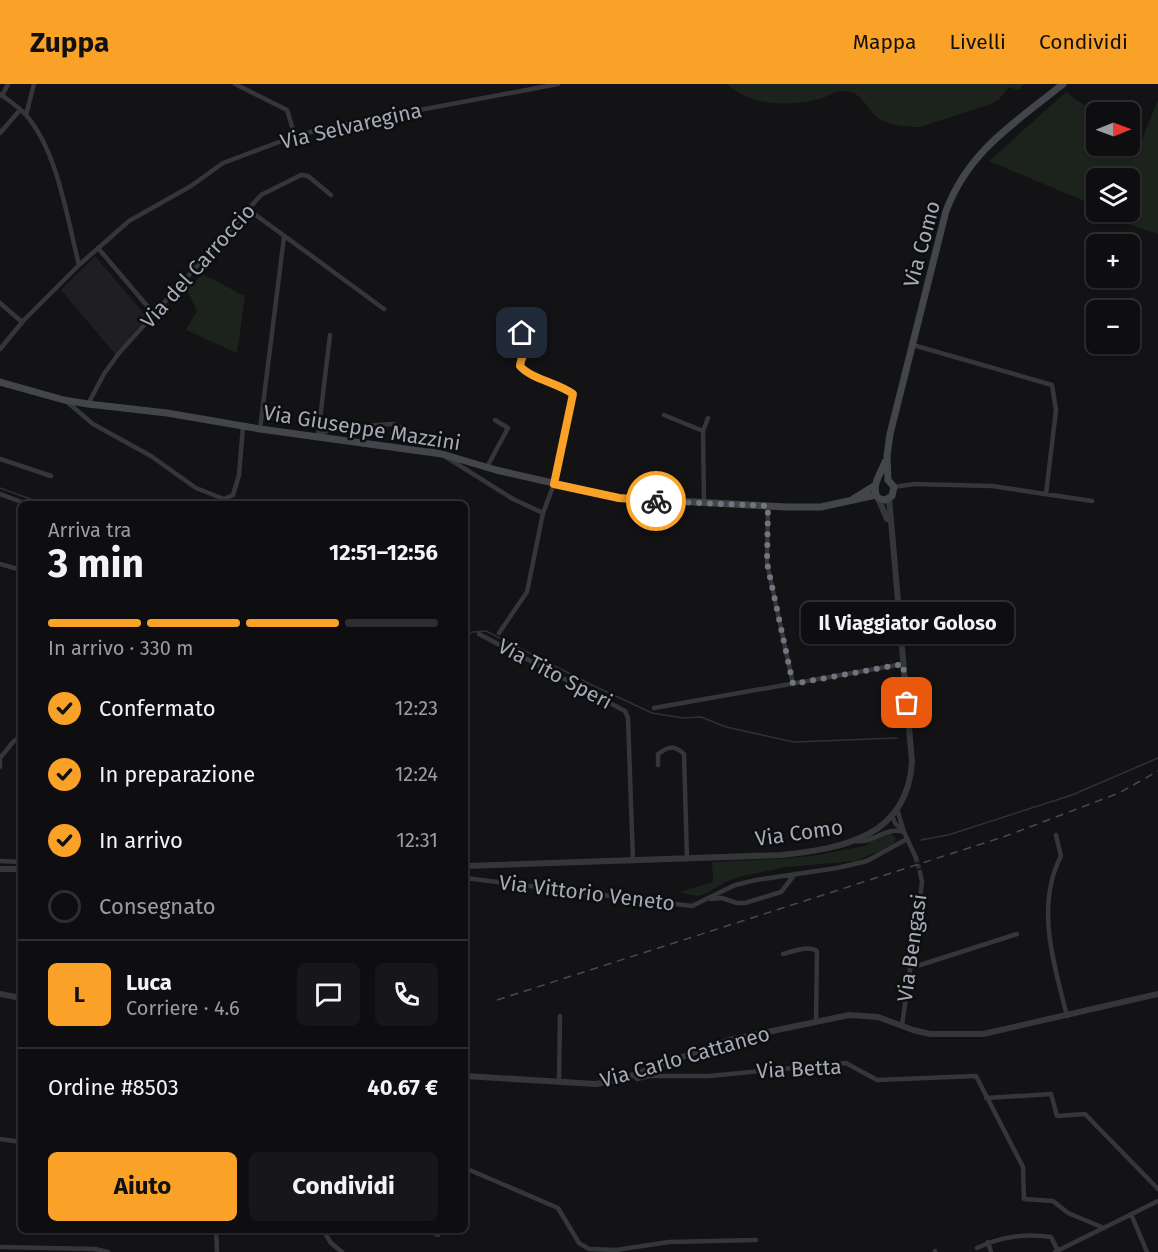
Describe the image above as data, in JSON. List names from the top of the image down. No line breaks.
{"streets":{"main road":["Via Como","Via Giuseppe Mazzini"],"street":["Via Selvaregina","Via del Carroccio","Via Tito Speri","Via Vittorio Veneto","Via Bengasi","Via Carlo Cattaneo","Via Betta"]},"crossings":[["Via Como","Via Giuseppe Mazzini"],["Via Como","Via Tito Speri"],["Via del Carroccio","Via Giuseppe Mazzini"],["Via Giuseppe Mazzini","Via Tito Speri"],["Via Bengasi","Via Carlo Cattaneo"],["Via Carlo Cattaneo","Via Betta"]],"places":["Il Viaggiator Goloso"],"north":"right","page":{"header":"Zuppa","nav":["Mappa","Livelli","Condividi"],"map_buttons":["+","−"],"heading":["3 min","Arriva tra","12:51–12:56"],"panel":["Luca","Corriere · 4.6","Ordine #8503","40.67 €"],"bubble":"Il Viaggiator Goloso","bar":"In arrivo · 330 m","list":[["Confermato","12:23"],["In preparazione","12:24"],["In arrivo","12:31"],"Consegnato"],"round":"L","buttons":["Aiuto","Condividi"]}}
